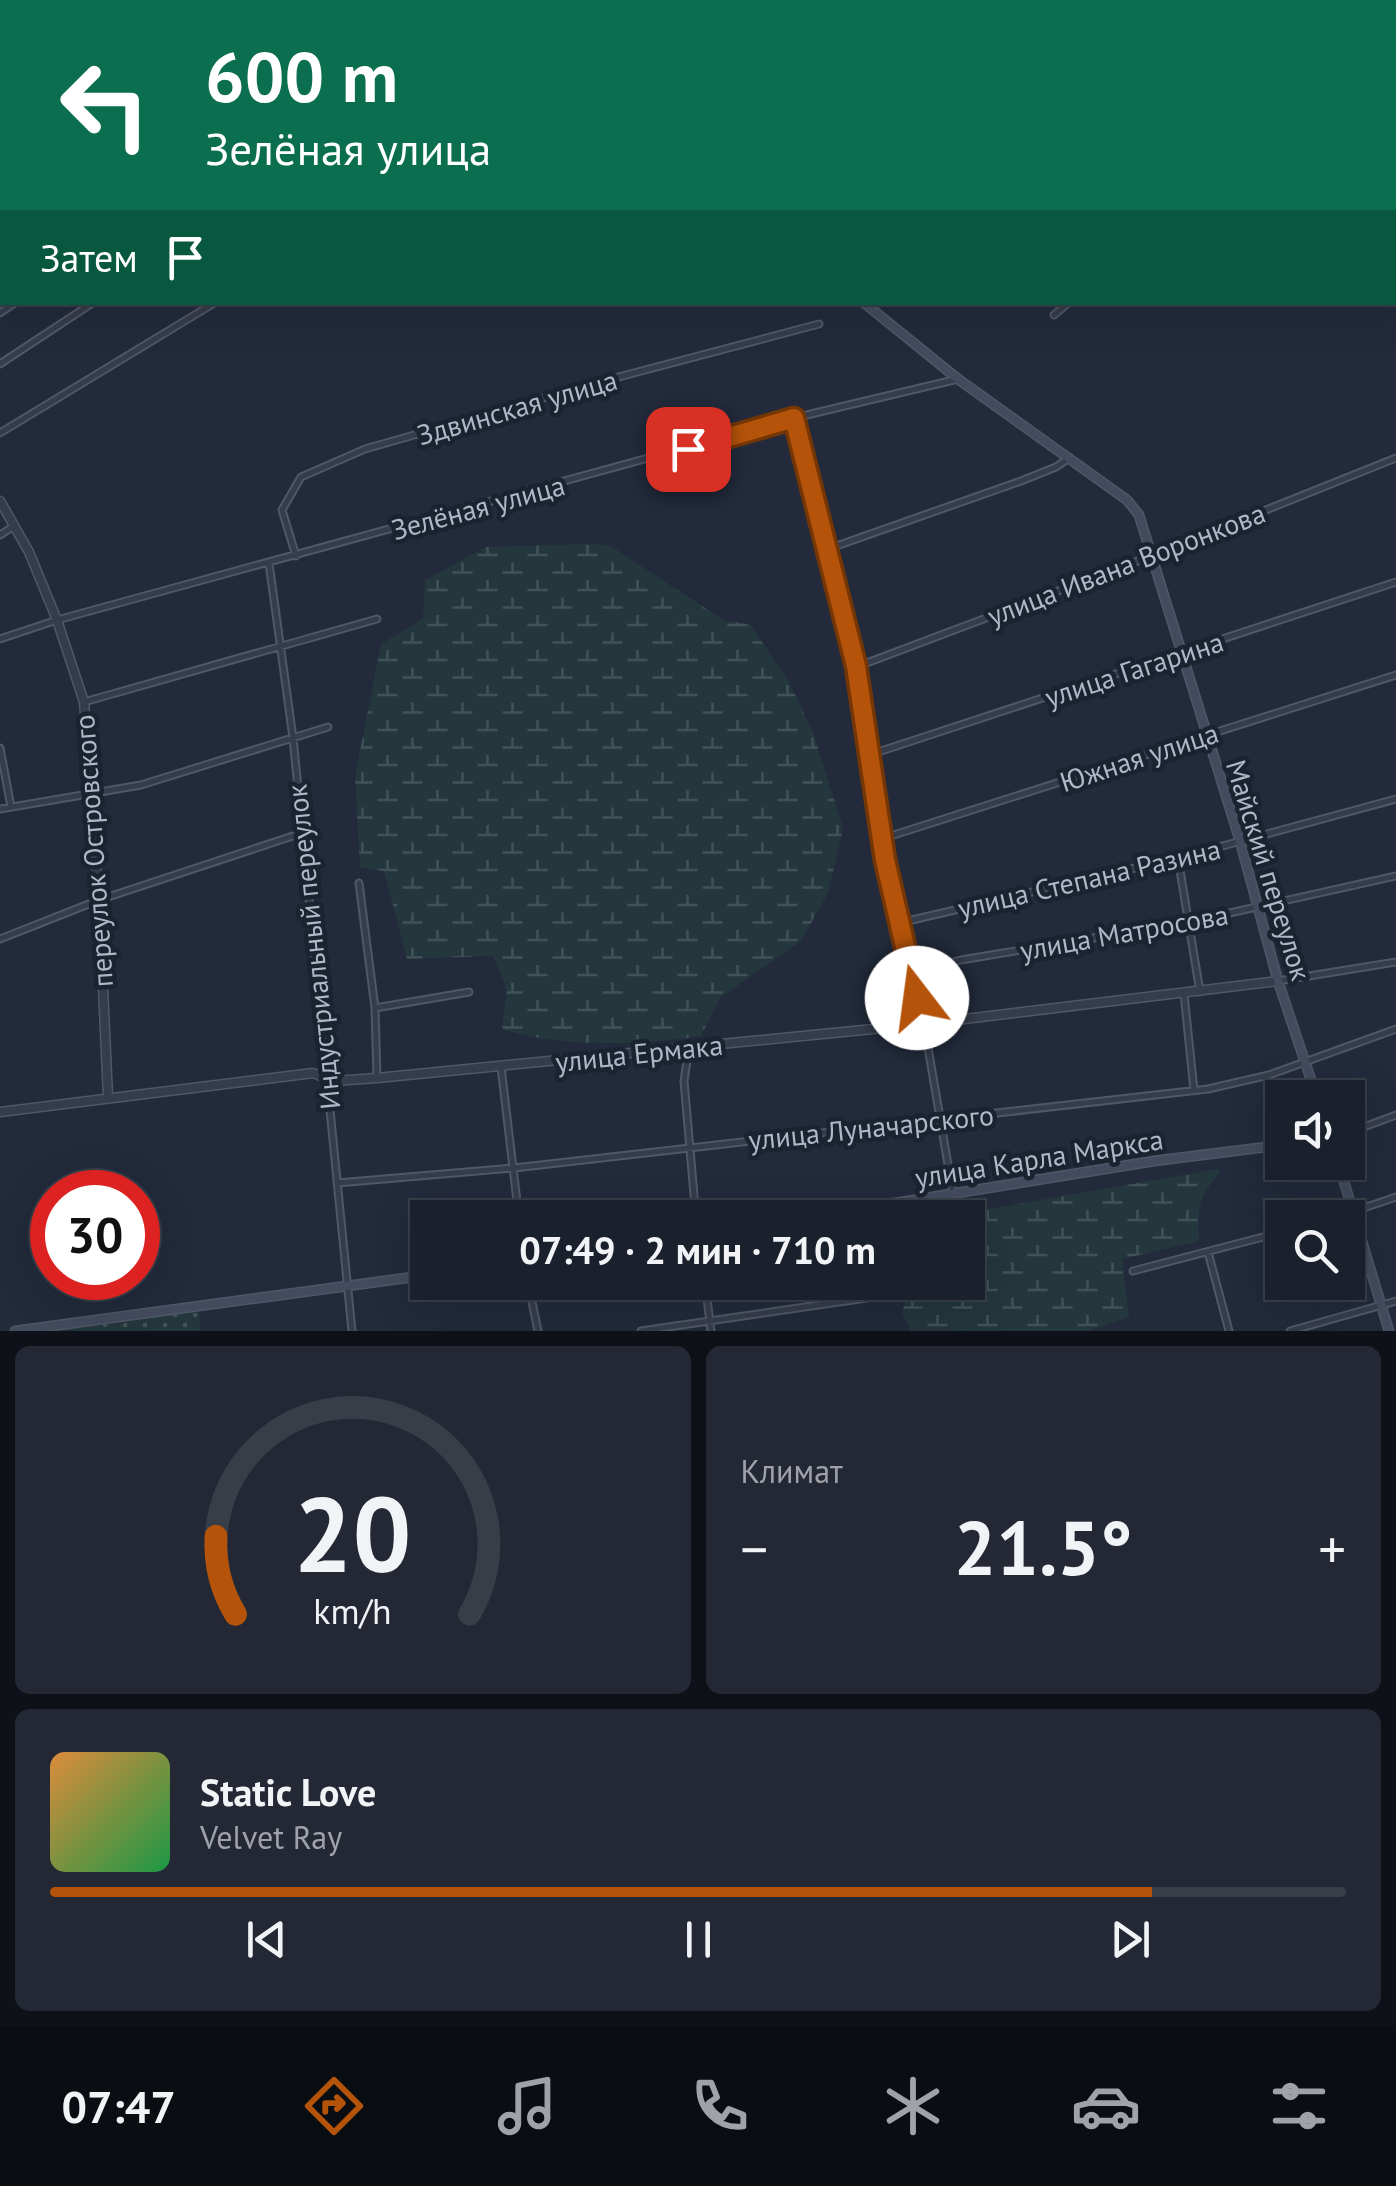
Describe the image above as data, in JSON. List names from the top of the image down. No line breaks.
{"streets":{"main road":["Майский переулок","улица Карла Маркса"],"street":["Здвинская улица","Зелёная улица","улица Ивана Воронкова","улица Гагарина","Южная улица","переулок Островского","улица Степана Разина","улица Матросова","Индустриальный переулок","улица Ермака","улица Луначарского"]},"crossings":[["Здвинская улица","Зелёная улица"],["Зелёная улица","переулок Островского"],["Зелёная улица","Майский переулок"],["Зелёная улица","Индустриальный переулок"],["улица Ивана Воронкова","Майский переулок"],["улица Гагарина","Майский переулок"],["Южная улица","Майский переулок"],["переулок Островского","улица Ермака"],["Майский переулок","улица Степана Разина"],["Майский переулок","улица Матросова"],["Майский переулок","улица Ермака"],["Майский переулок","улица Луначарского"],["Индустриальный переулок","улица Ермака"],["Индустриальный переулок","улица Луначарского"]],"page":{"turn":["600 m","Зелёная улица"],"then":"Затем","limit":"30","trip":"07:49 · 2 мин · 710 m","tile":"Климат","heat":["−","21.5°","+"],"song":["Static Love","Velvet Ray"],"tabs":"07:47","gauge":["20","km/h"]}}
